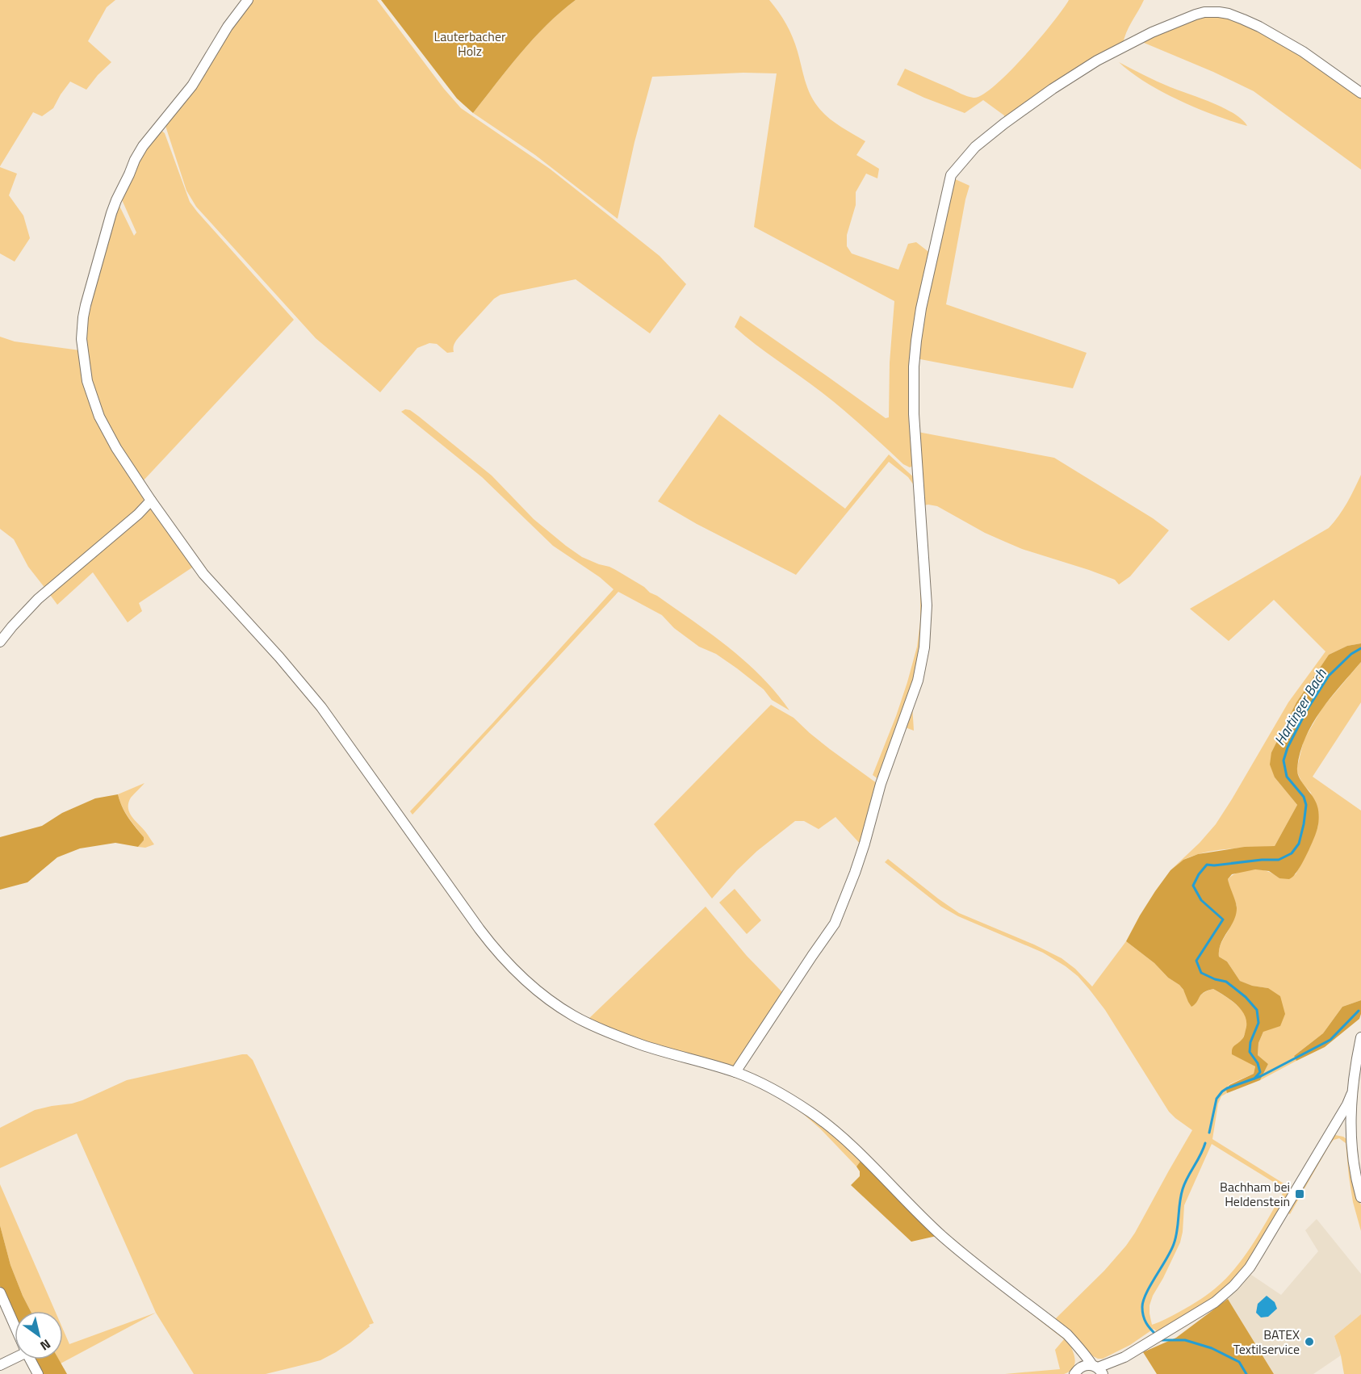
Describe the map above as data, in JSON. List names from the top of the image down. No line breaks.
{"water":["Hartinger Bach"],"parks":["Lauterbacher Holz"],"places":{"transit":["Bachham bei Heldenstein"],"other":["BATEX Textilservice"]},"north":"bottom right"}
